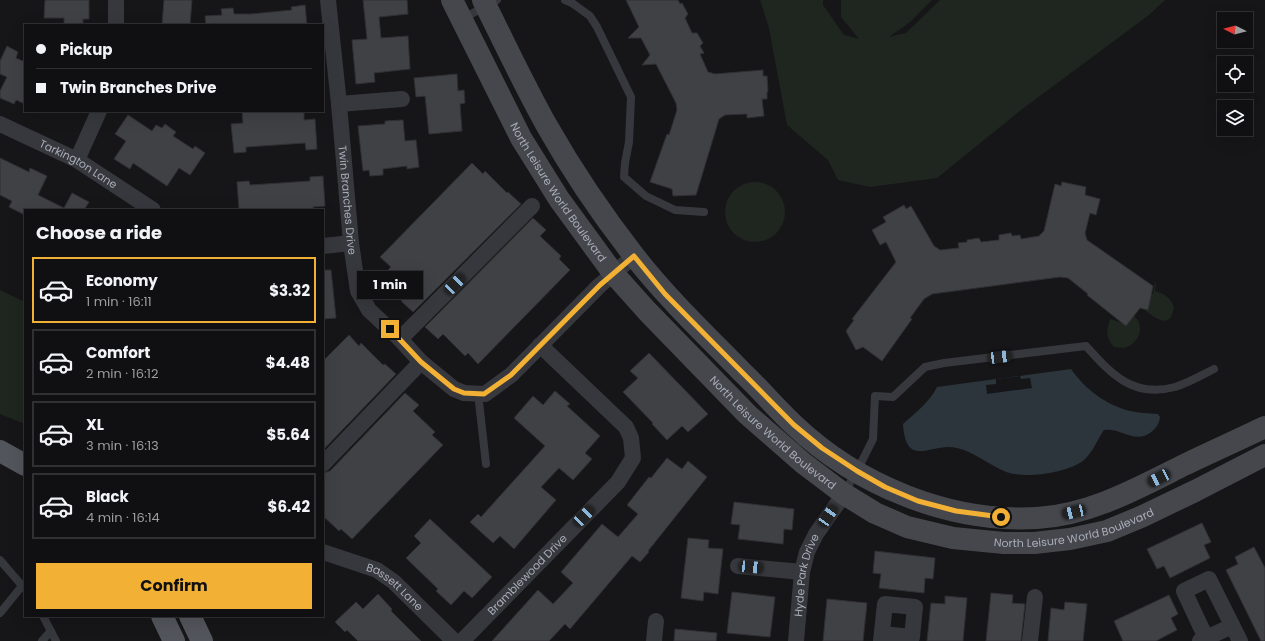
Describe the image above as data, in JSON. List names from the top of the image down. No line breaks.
{"streets":{"street":["Tarkington Lane","North Leisure World Boulevard","Twin Branches Drive","Bramblewood Drive","Hyde Park Drive","Bassett Lane"]},"crossings":[["North Leisure World Boulevard","Twin Branches Drive"],["North Leisure World Boulevard","Hyde Park Drive"],["Twin Branches Drive","Bramblewood Drive"]],"north":"left","page":{"banner":["Pickup","Twin Branches Drive"],"heading":"Choose a ride","list":[{"name":"Economy","note":"1 min · 16:11","value":"$3.32"},{"name":"Comfort","note":"2 min · 16:12","value":"$4.48"},{"name":"XL","note":"3 min · 16:13","value":"$5.64"},{"name":"Black","note":"4 min · 16:14","value":"$6.42"}],"bubble":"1 min","buttons":"Confirm"}}
